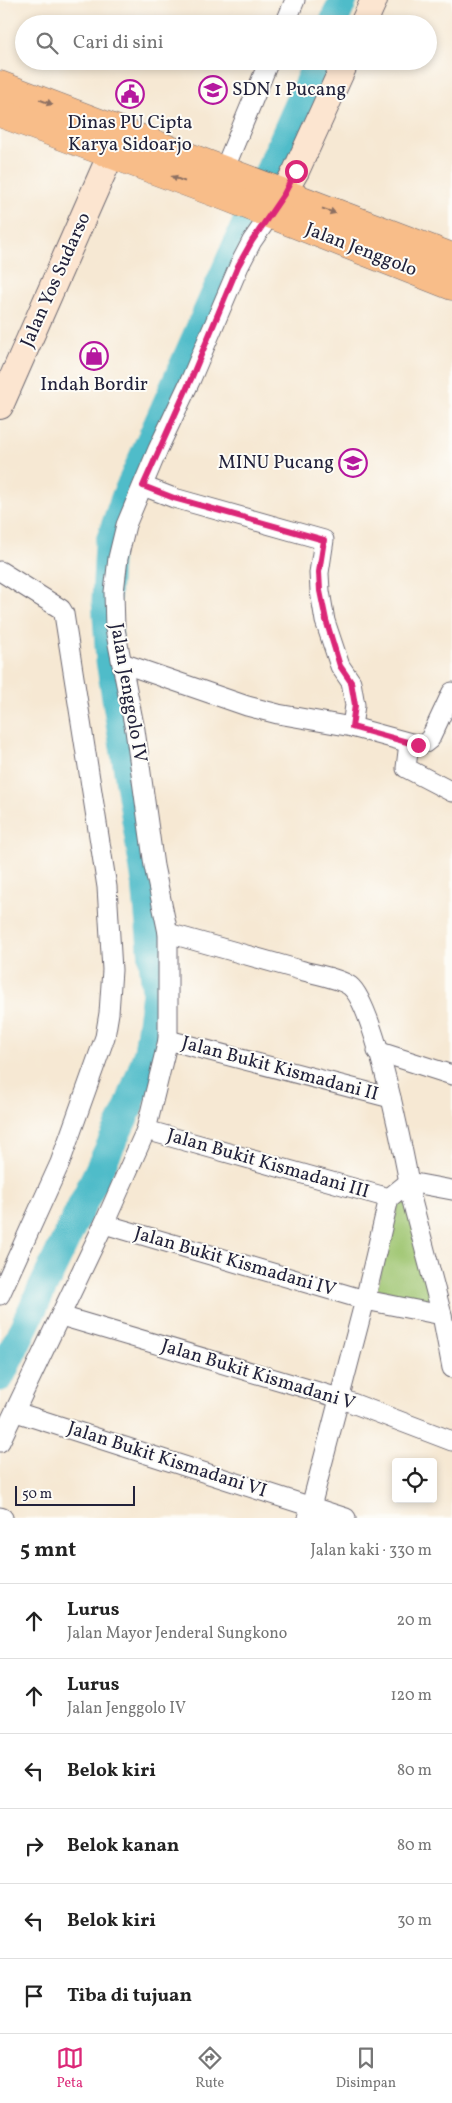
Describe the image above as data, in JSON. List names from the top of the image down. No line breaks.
{"streets":{"highway":["Jalan Jenggolo"],"main road":["Jalan Yos Sudarso"],"street":["Jalan Jenggolo IV","Jalan Bukit Kismadani II","Jalan Bukit Kismadani III","Jalan Bukit Kismadani IV","Jalan Bukit Kismadani V","Jalan Bukit Kismadani VI"]},"crossings":[["Jalan Jenggolo","Jalan Jenggolo IV"],["Jalan Jenggolo IV","Jalan Bukit Kismadani II"],["Jalan Jenggolo IV","Jalan Bukit Kismadani III"],["Jalan Jenggolo IV","Jalan Bukit Kismadani IV"],["Jalan Jenggolo IV","Jalan Bukit Kismadani V"],["Jalan Jenggolo IV","Jalan Bukit Kismadani VI"]],"places":{"school or university":["SDN 1 Pucang","MINU Pucang"],"public building":["Dinas PU Cipta Karya Sidoarjo"],"shop":["Indah Bordir"]},"scale_bar":"50 m","page":{"search":"Cari di sini","scale":"50 m","heading":["5 mnt","Jalan kaki · 330 m"],"list":[["Lurus","Jalan Mayor Jenderal Sungkono","20 m"],["Lurus","Jalan Jenggolo IV","120 m"],["Belok kiri","80 m"],["Belok kanan","80 m"],["Belok kiri","30 m"],"Tiba di tujuan"],"nav":["Peta","Rute","Disimpan"]}}
